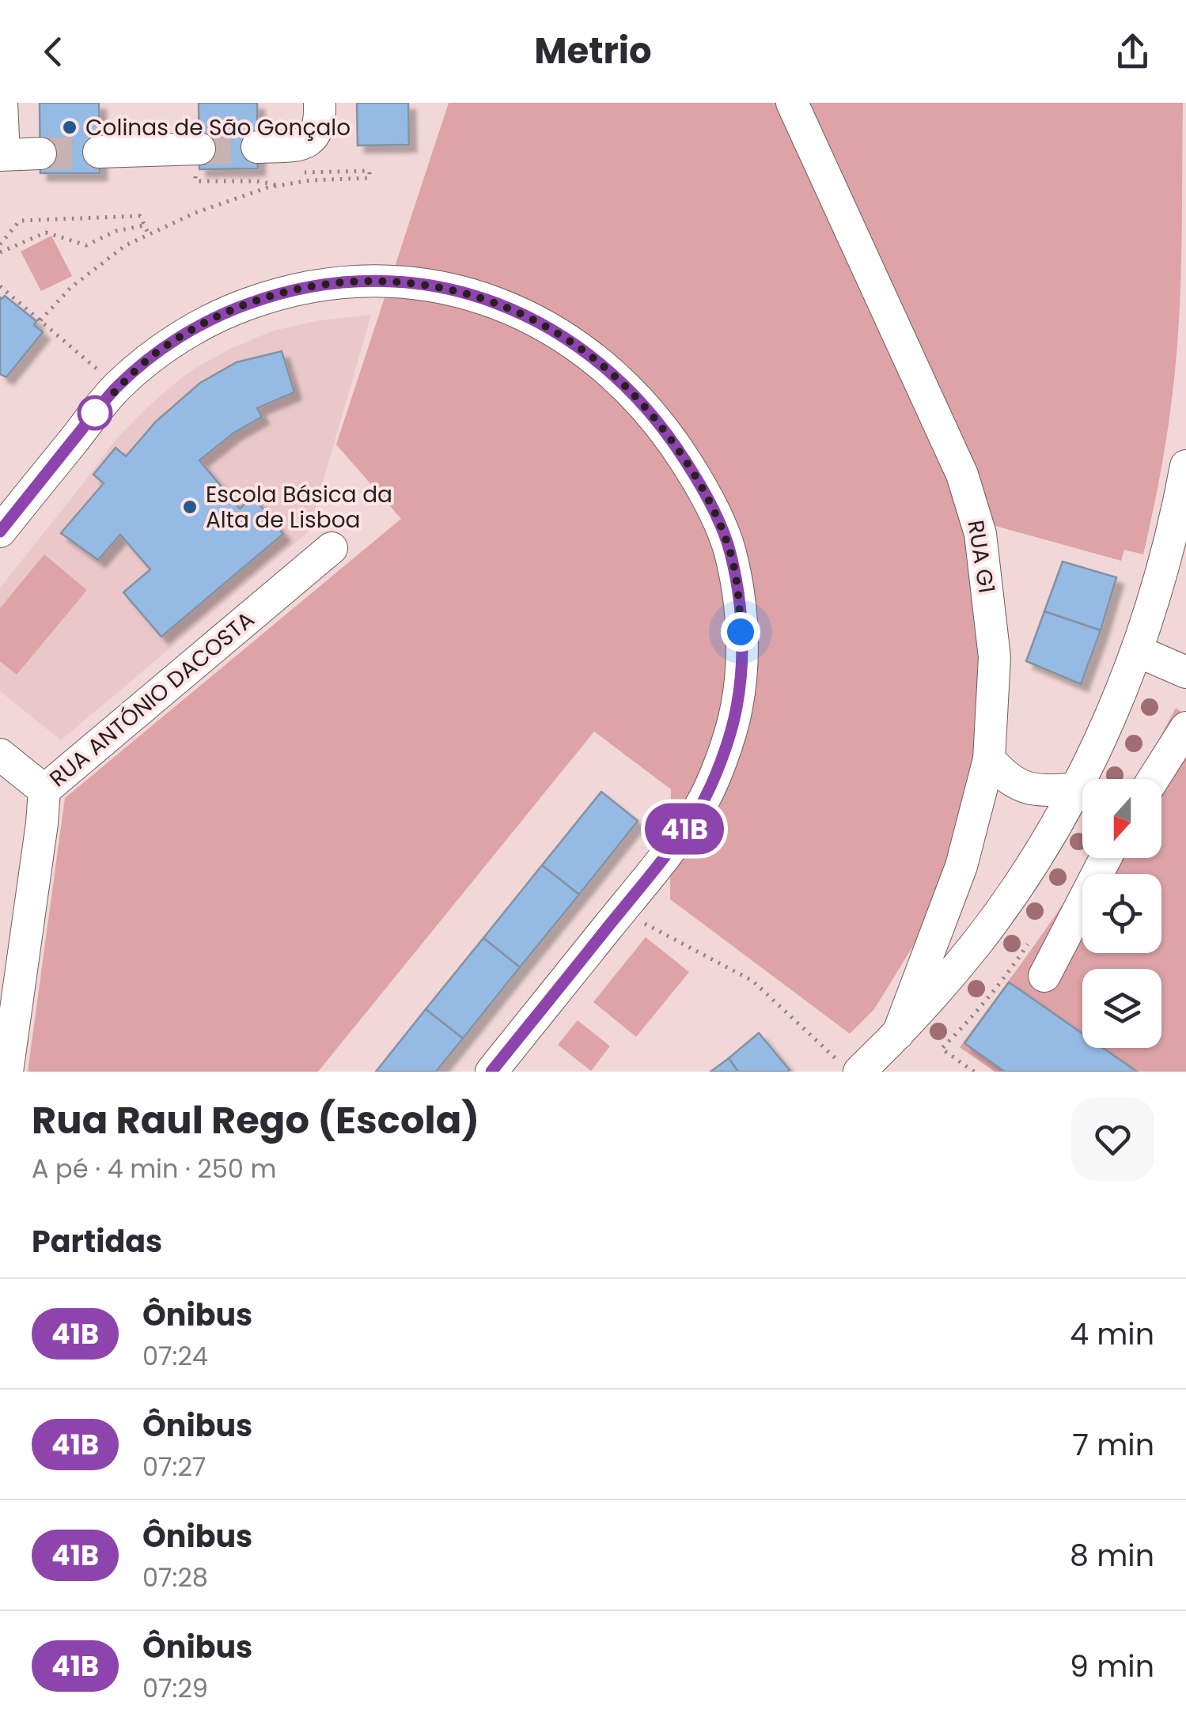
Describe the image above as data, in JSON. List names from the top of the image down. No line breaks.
{"streets":{"street":["RUA G1","RUA ANTÓNIO DACOSTA"]},"places":["Colinas de São Gonçalo","Escola Básica da Alta de Lisboa"],"lines":["bus line 41B"],"north":"bottom","page":{"header":"Metrio","on_map":"41B","heading":[["Rua Raul Rego (Escola)","A pé · 4 min · 250 m"],"Partidas"],"list":[{"mark":"41B","name":"Ônibus","note":"07:24","value":"4 min"},{"mark":"41B","name":"Ônibus","note":"07:27","value":"7 min"},{"mark":"41B","name":"Ônibus","note":"07:28","value":"8 min"},{"mark":"41B","name":"Ônibus","note":"07:29","value":"9 min"}]}}
